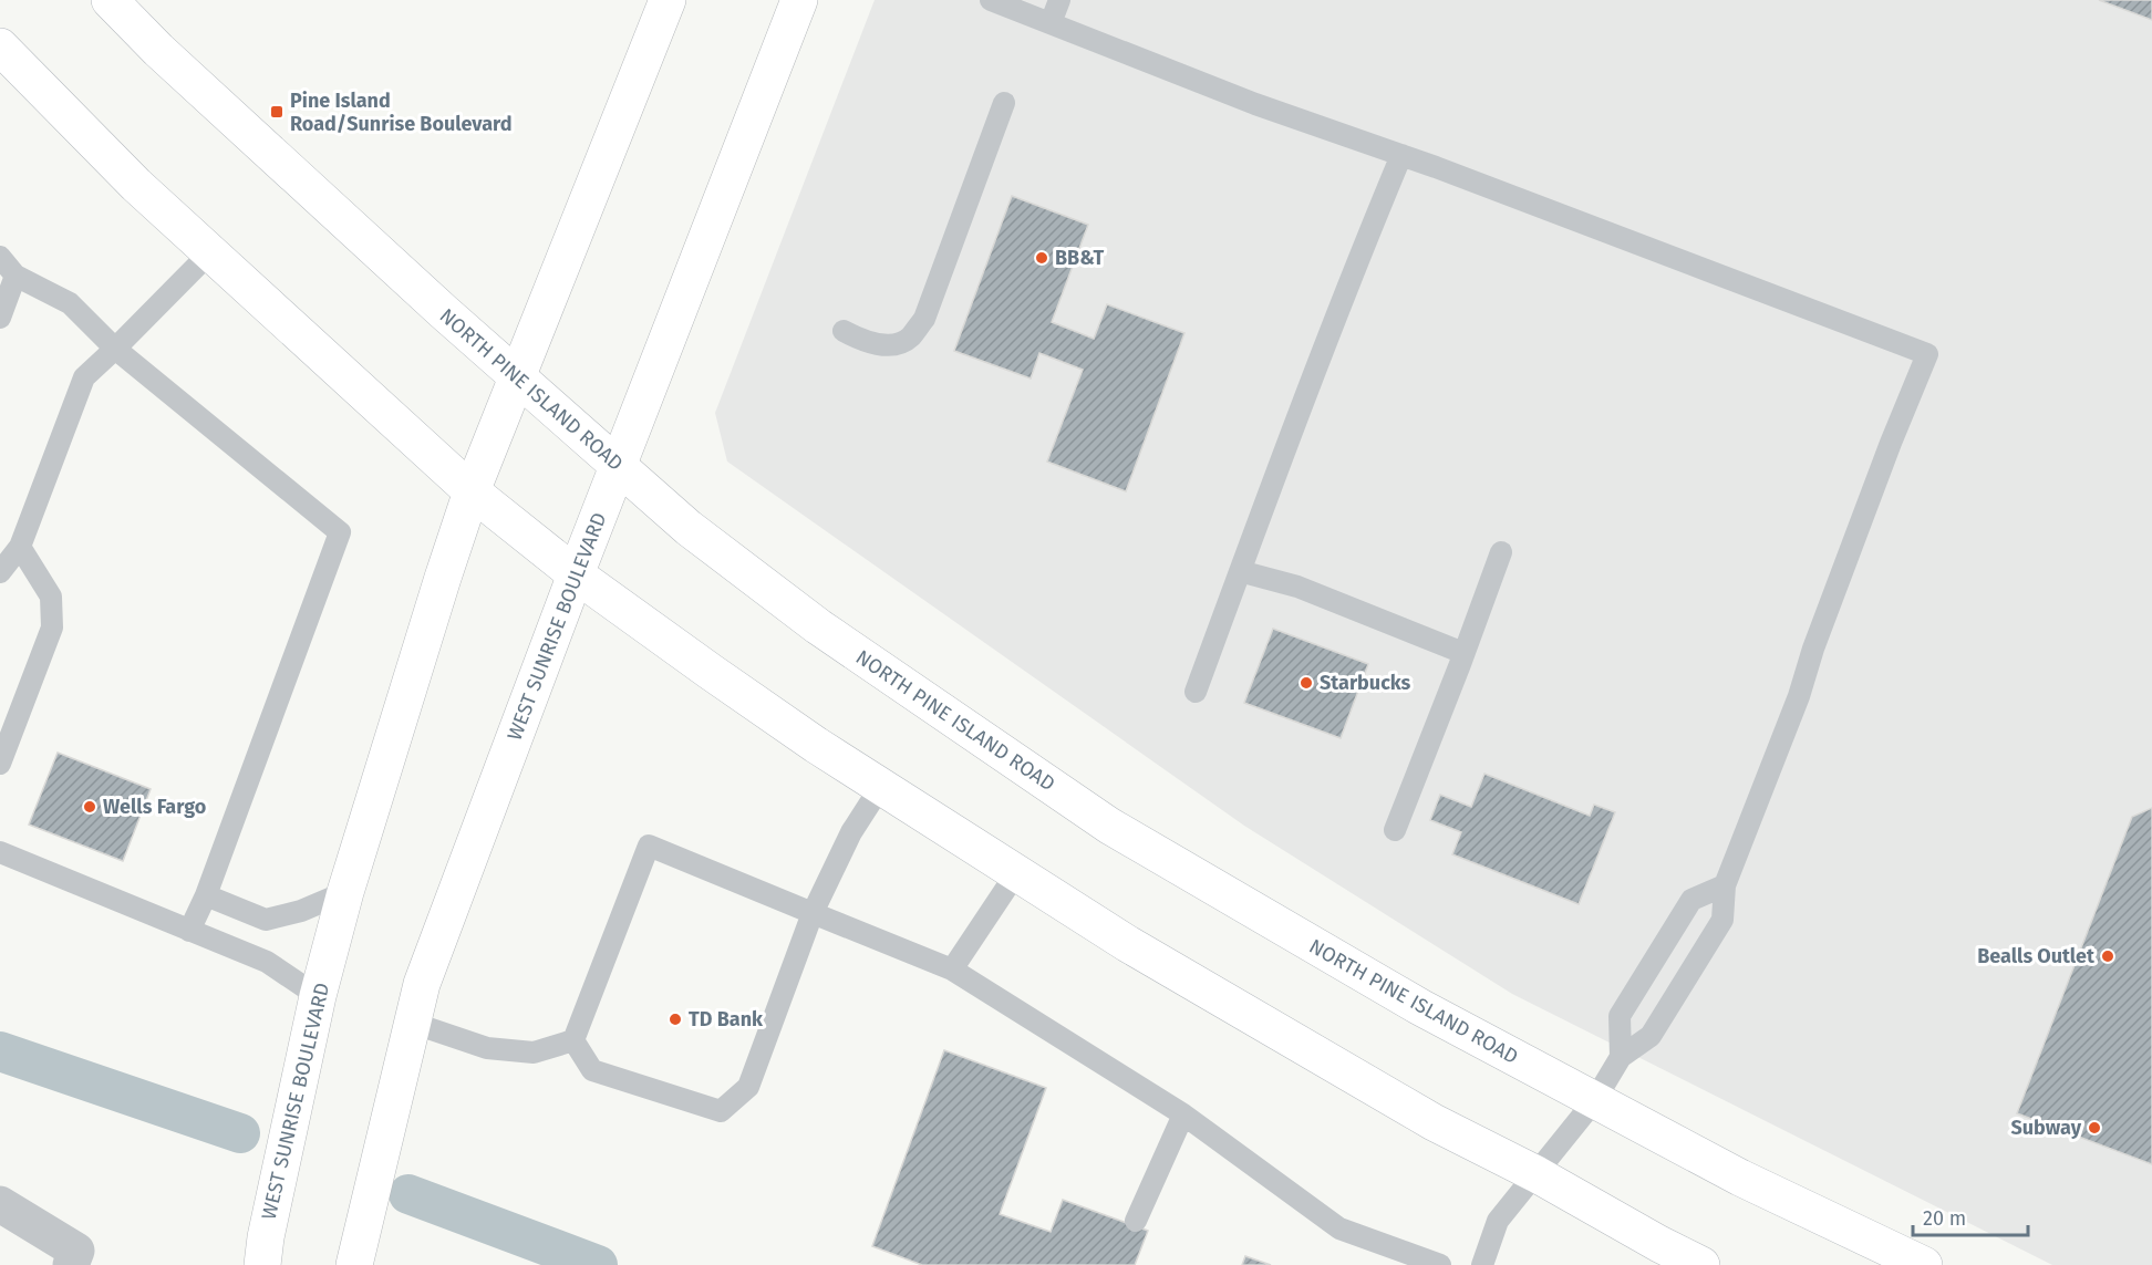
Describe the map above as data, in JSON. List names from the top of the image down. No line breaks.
{"streets":{"main road":["NORTH PINE ISLAND ROAD","WEST SUNRISE BOULEVARD"]},"crossings":[["NORTH PINE ISLAND ROAD","WEST SUNRISE BOULEVARD"]],"places":{"transit":["Pine Island Road/Sunrise Boulevard"],"other":["BB&T","Starbucks","Wells Fargo","Bealls Outlet","TD Bank","Subway"]},"scale_bar":"20 m"}
